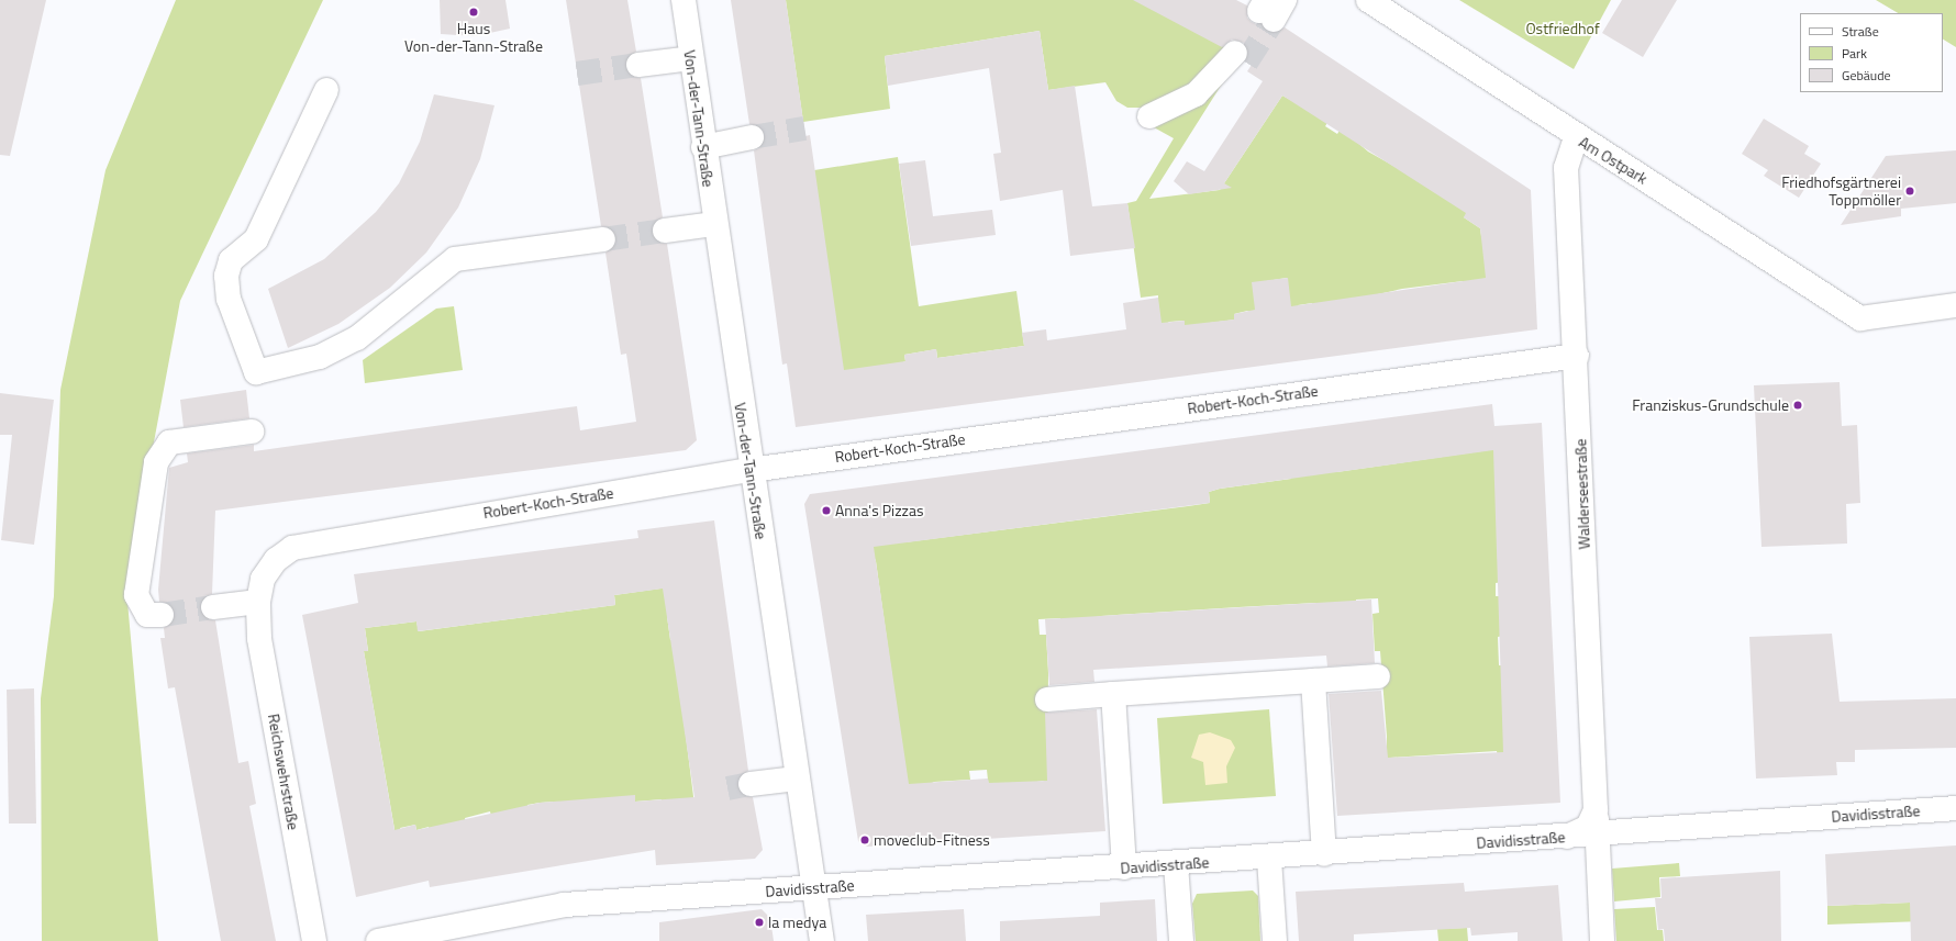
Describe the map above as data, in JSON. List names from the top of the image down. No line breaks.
{"streets":{"street":["Von-der-Tann-Straße","Am Ostpark","Robert-Koch-Straße","Walderseestraße","Reichswehrstraße","Davidisstraße"]},"crossings":[["Von-der-Tann-Straße","Robert-Koch-Straße"],["Von-der-Tann-Straße","Davidisstraße"],["Am Ostpark","Walderseestraße"],["Robert-Koch-Straße","Walderseestraße"],["Robert-Koch-Straße","Reichswehrstraße"],["Walderseestraße","Davidisstraße"]],"parks":["Ostfriedhof"],"places":["Haus Von-der-Tann-Straße","Friedhofsgärtnerei Toppmöller","Franziskus-Grundschule","Anna's Pizzas","moveclub-Fitness","la medya"],"legend":["Straße","Park","Gebäude"]}
